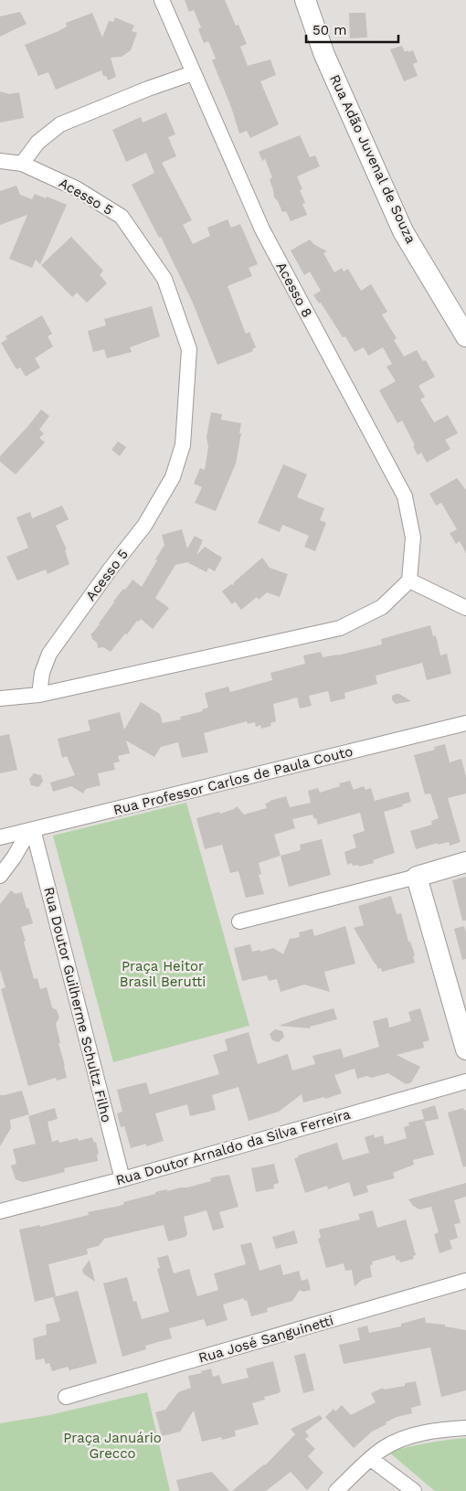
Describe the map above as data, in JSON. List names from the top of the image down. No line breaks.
{"streets":{"street":["Rua Adão Juvenal de Souza","Acesso 5","Acesso 8","Rua Professor Carlos de Paula Couto","Rua Doutor Guilherme Schultz Filho","Rua Doutor Arnaldo da Silva Ferreira","Rua José Sanguinetti"]},"crossings":[["Rua Professor Carlos de Paula Couto","Rua Doutor Guilherme Schultz Filho"],["Rua Doutor Guilherme Schultz Filho","Rua Doutor Arnaldo da Silva Ferreira"]],"parks":["Praça Heitor Brasil Berutti","Praça Januário Grecco"],"scale_bar":"50 m"}
